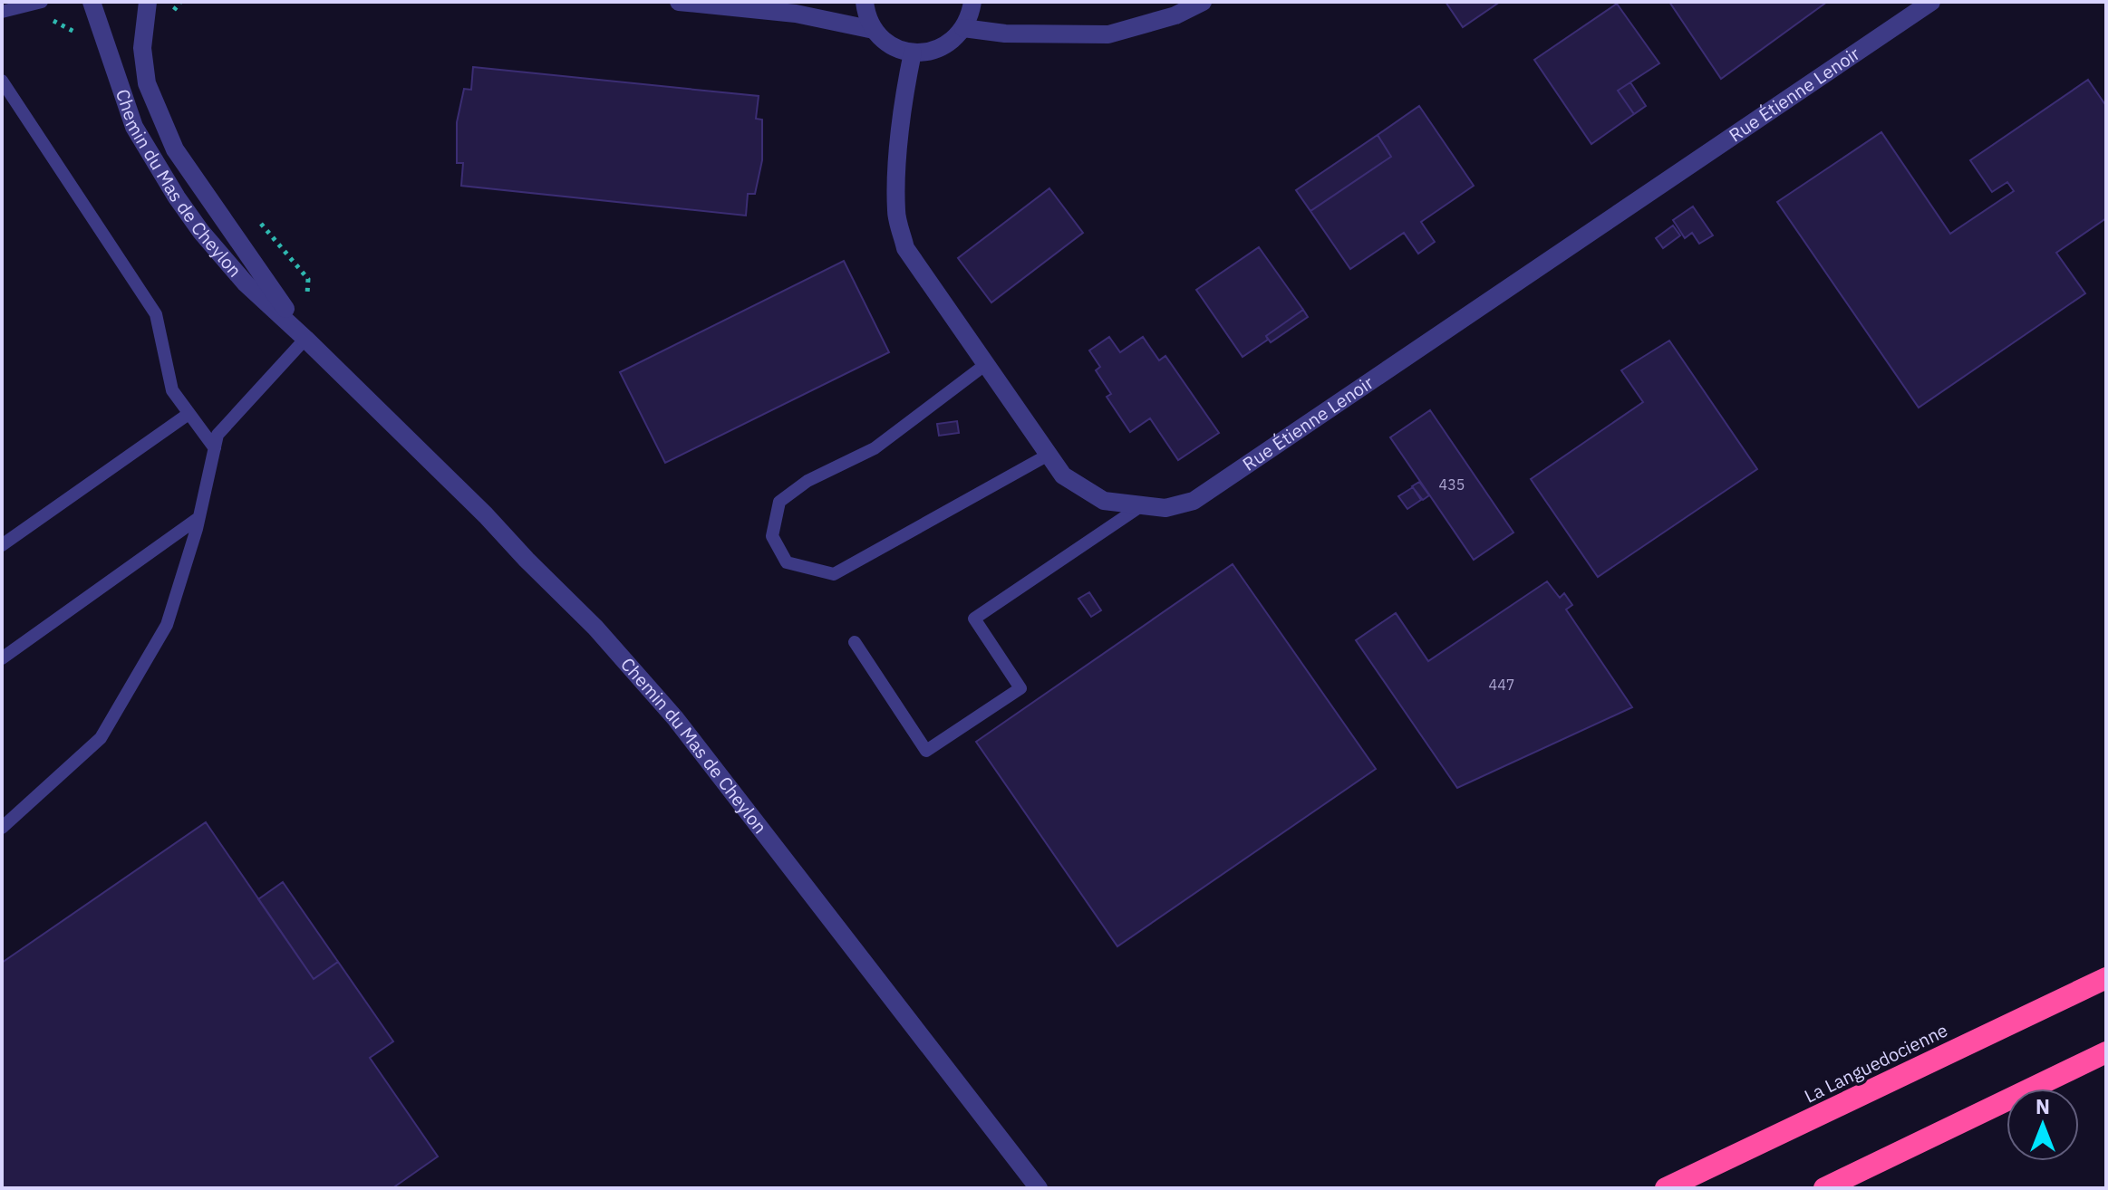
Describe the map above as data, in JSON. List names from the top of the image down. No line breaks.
{"streets":{"highway":["La Languedocienne"],"street":["Rue Étienne Lenoir","Chemin du Mas de Cheylon"]},"house_numbers":["435","447"],"north":"top"}
